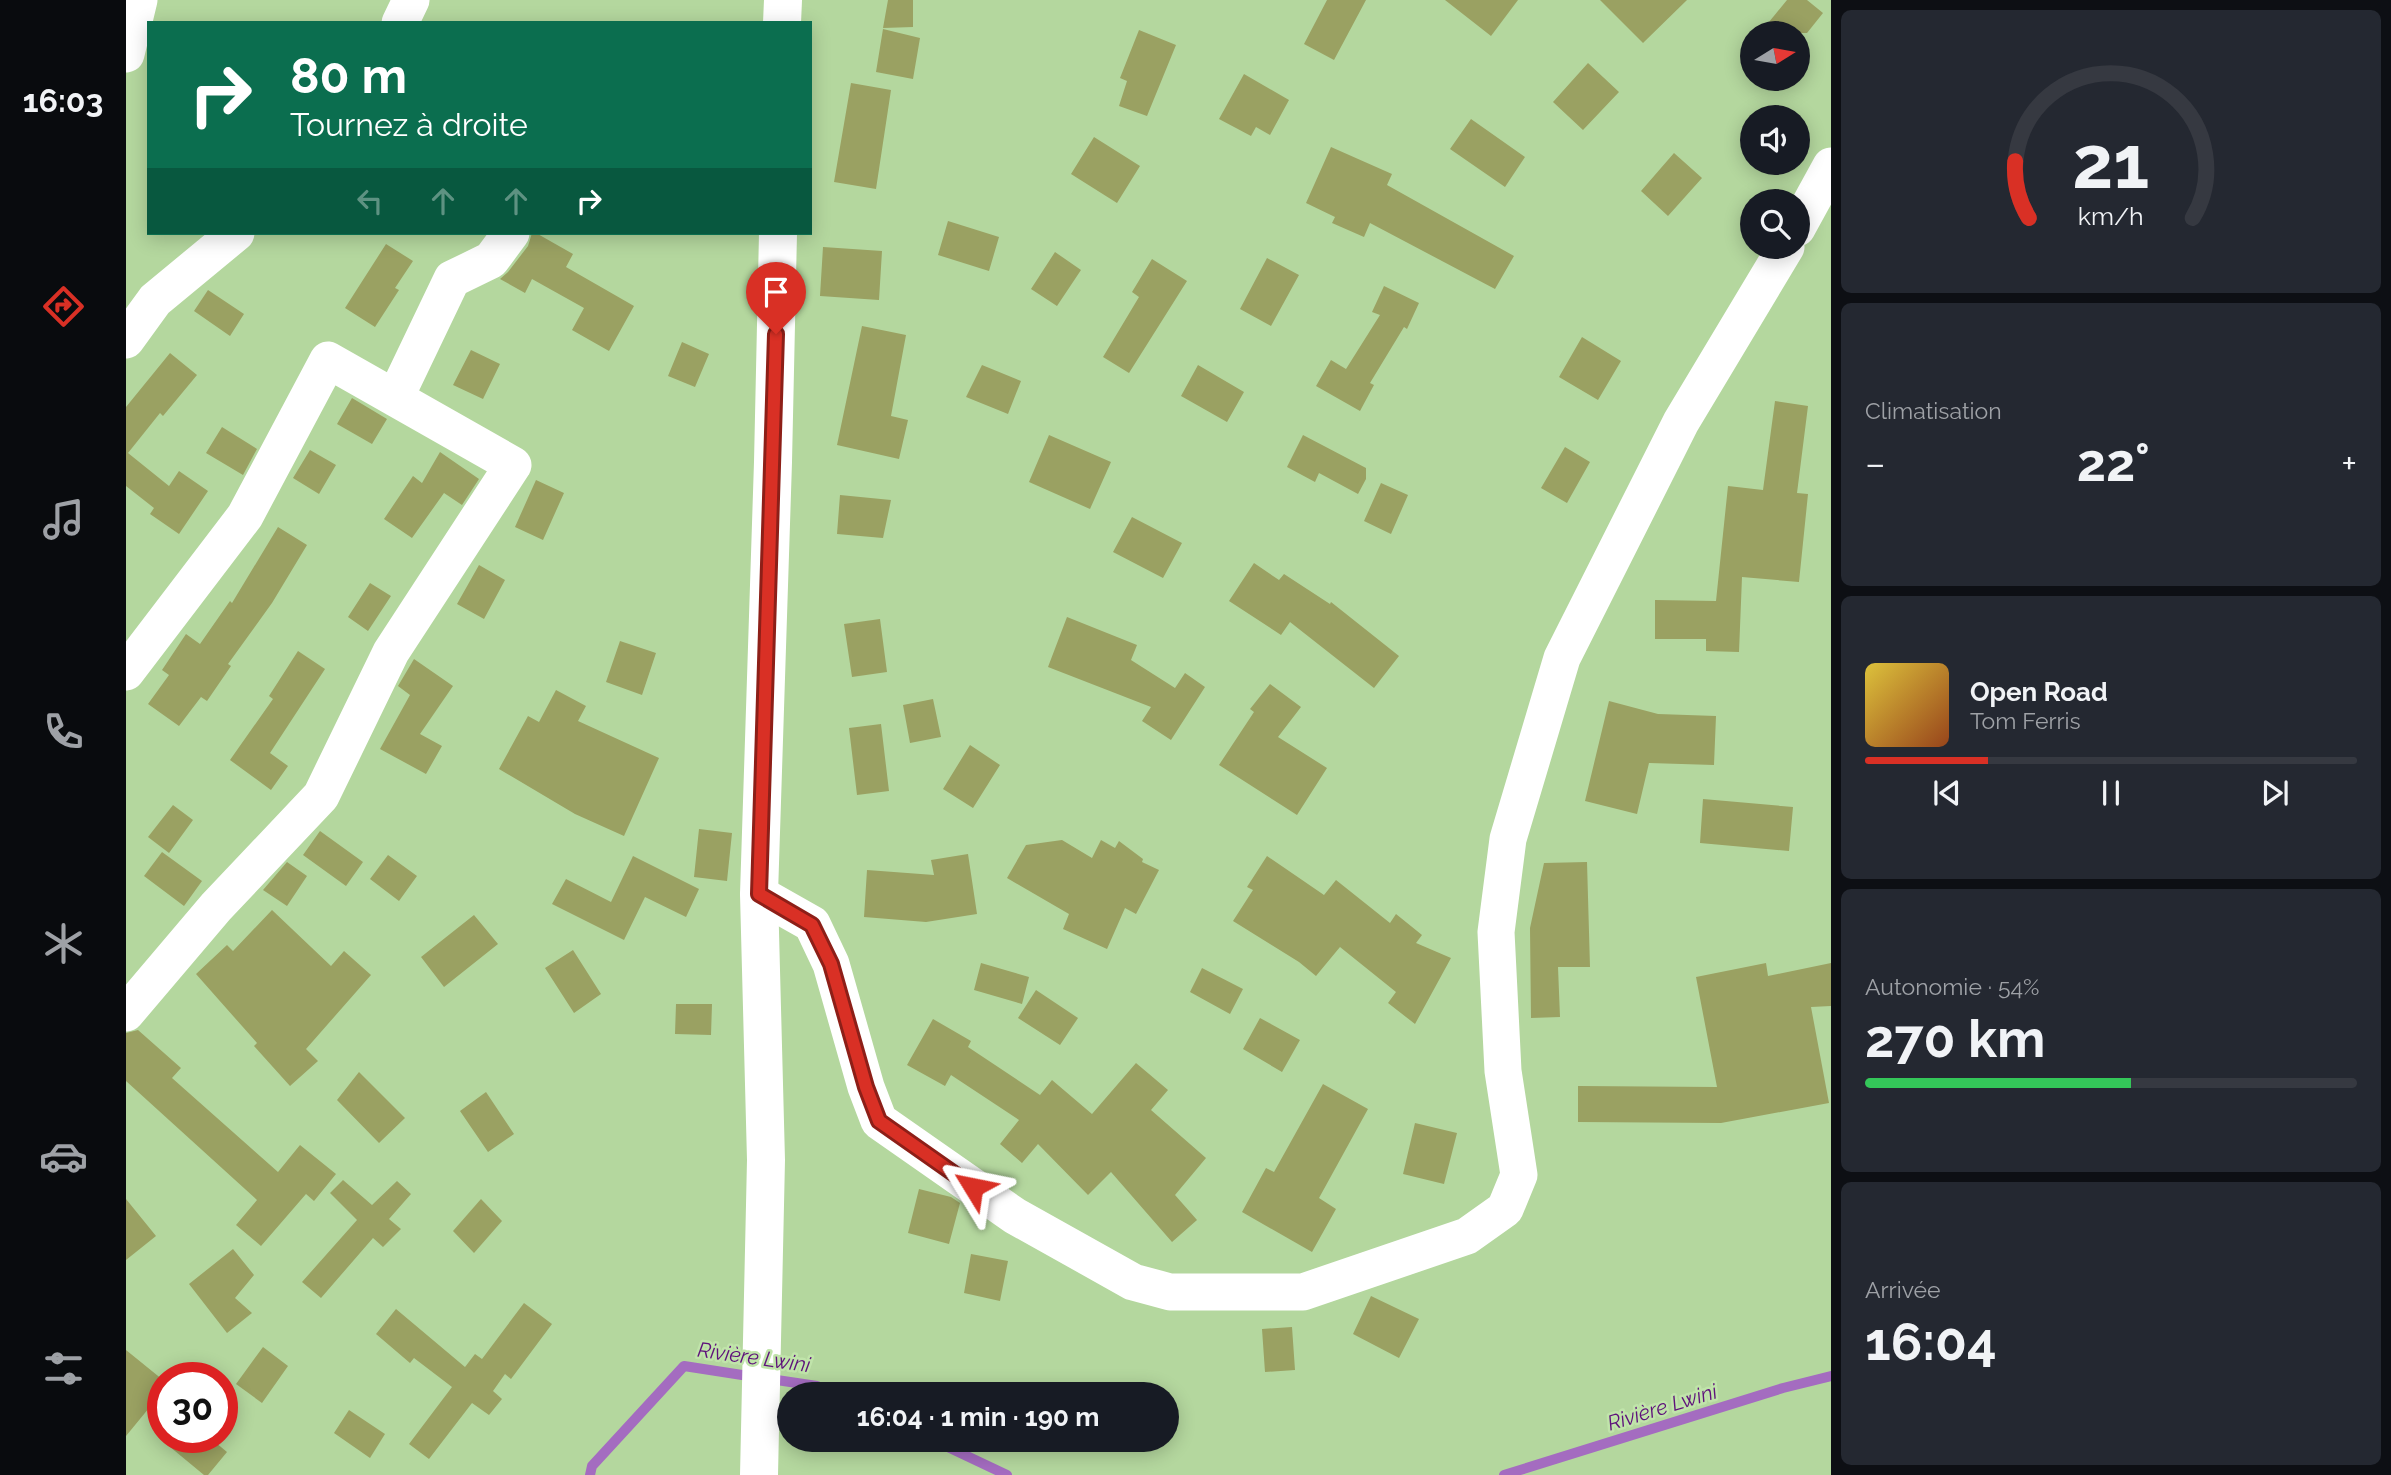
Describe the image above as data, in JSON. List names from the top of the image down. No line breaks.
{"water":["Rivière Lwini"],"north":"right","page":{"tabs":"16:03","turn":["80 m","Tournez à droite"],"tile":["Climatisation",["Autonomie · 54%","270 km"],["Arrivée","16:04"]],"heat":["−","22°","+"],"song":["Open Road","Tom Ferris"],"limit":"30","trip":"16:04 · 1 min · 190 m","gauge":["21","km/h"]}}
